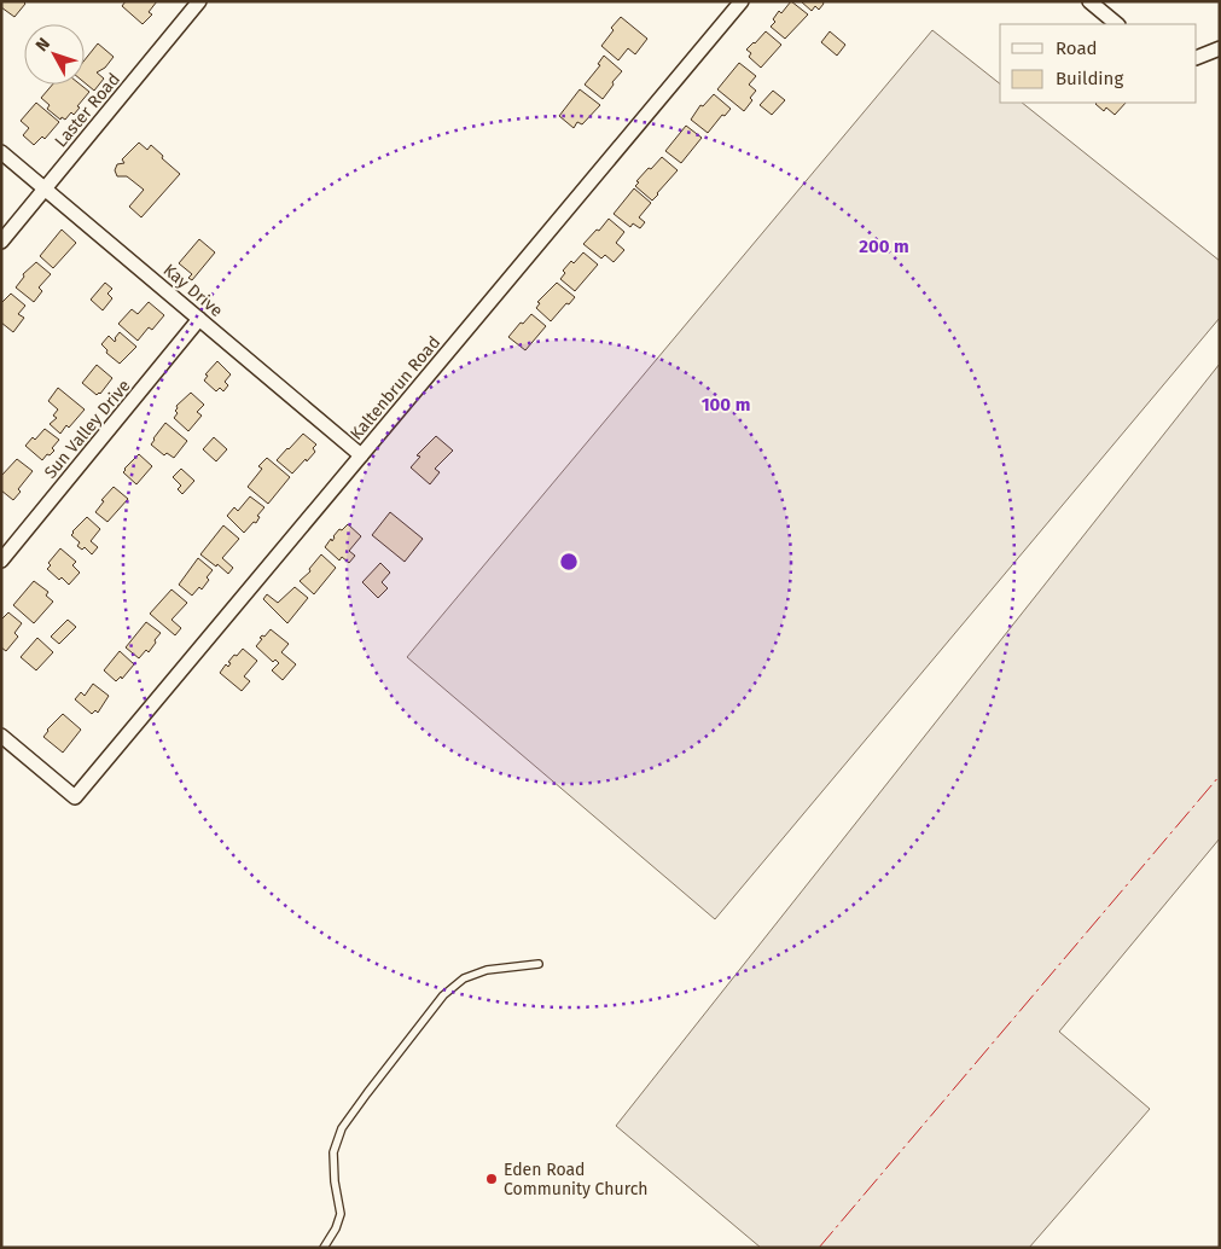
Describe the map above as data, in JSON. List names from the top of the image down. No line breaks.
{"streets":{"street":["Laster Road","Kay Drive","Kaltenbrun Road","Sun Valley Drive"]},"crossings":[["Laster Road","Kay Drive"],["Kay Drive","Kaltenbrun Road"],["Kay Drive","Sun Valley Drive"]],"places":["Eden Road Community Church"],"legend":["Road","Building"],"north":"top left","rings":["200 m","100 m"]}
